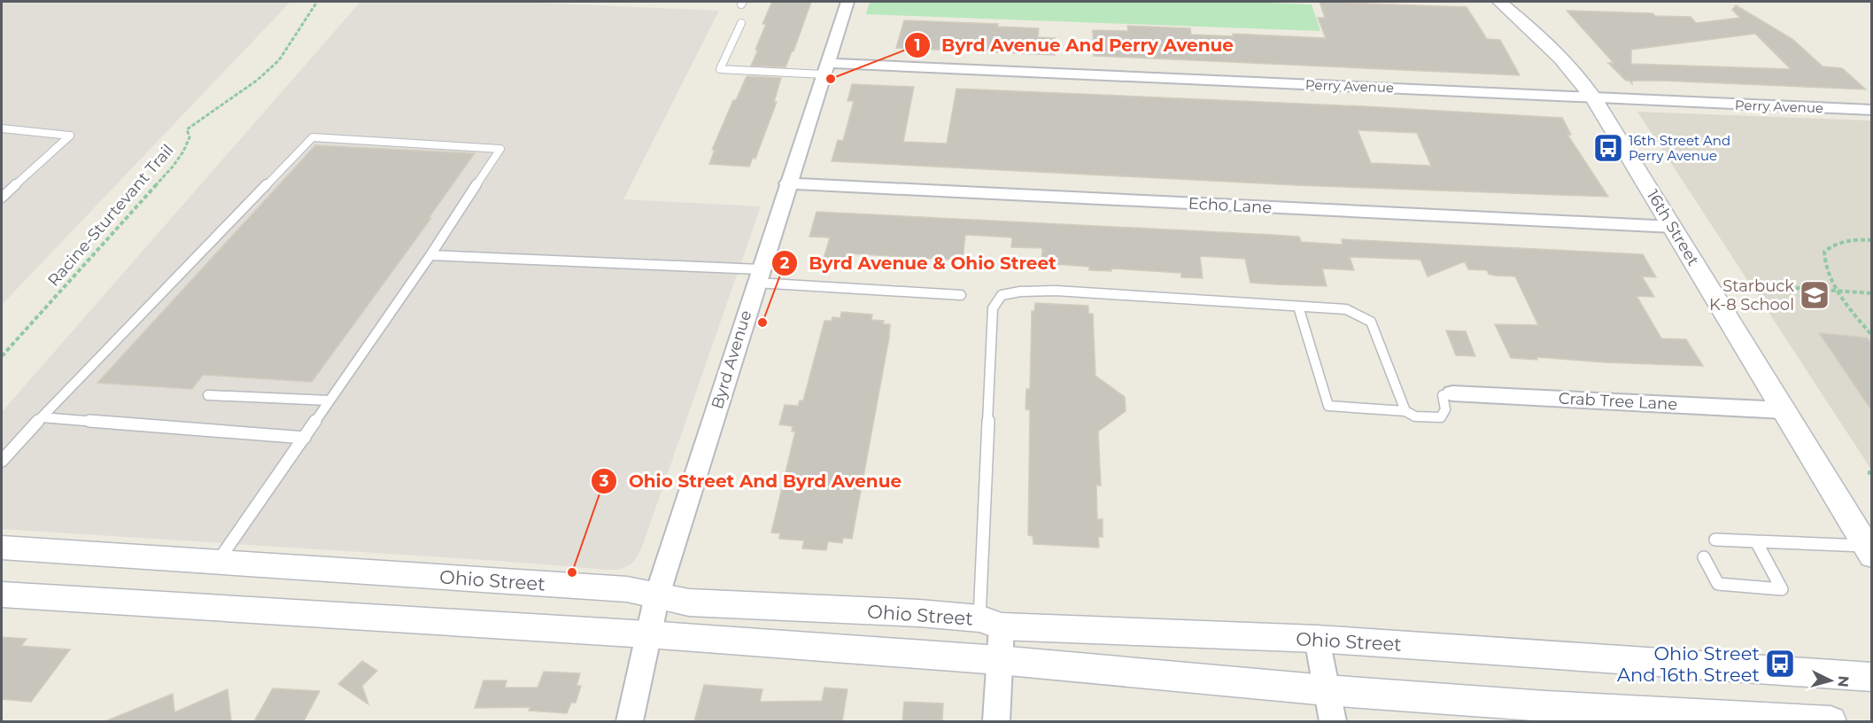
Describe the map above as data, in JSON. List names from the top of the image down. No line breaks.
{"streets":{"street":["Perry Avenue","Echo Lane","16th Street","Byrd Avenue","Crab Tree Lane","Ohio Street"],"path":["Racine-Sturtevant Trail"]},"crossings":[["Perry Avenue","16th Street"],["Perry Avenue","Byrd Avenue"],["Echo Lane","16th Street"],["Echo Lane","Byrd Avenue"],["16th Street","Crab Tree Lane"],["Byrd Avenue","Ohio Street"]],"places":{"other":["Byrd Avenue And Perry Avenue","Byrd Avenue & Ohio Street","Ohio Street And Byrd Avenue"],"bus stop":["16th Street And Perry Avenue","Ohio Street And 16th Street"],"school or university":["Starbuck K-8 School"]},"north":"right"}
